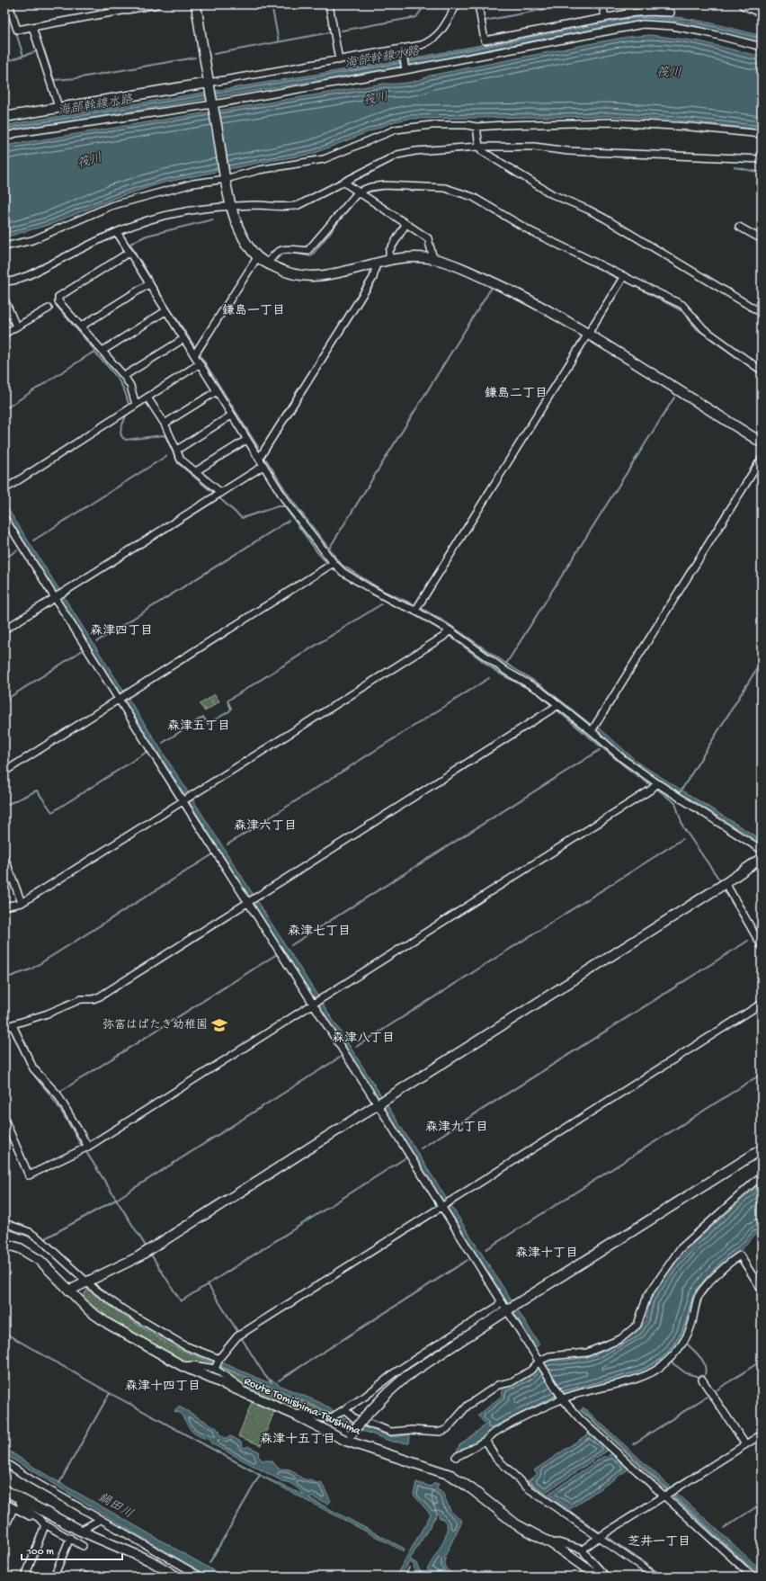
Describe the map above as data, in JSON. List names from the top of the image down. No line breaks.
{"streets":{"street":["Route Tomishima-Tsushima"]},"districts":["鎌島一丁目","鎌島二丁目","森津四丁目","森津五丁目","森津六丁目","森津七丁目","森津八丁目","森津九丁目","森津十丁目","森津十四丁目","森津十五丁目","芝井一丁目"],"water":["海部幹線水路","筏川","鍋田川"],"places":{"school or university":["弥富はばたき幼稚園"]},"scale_bar":"100 m"}
